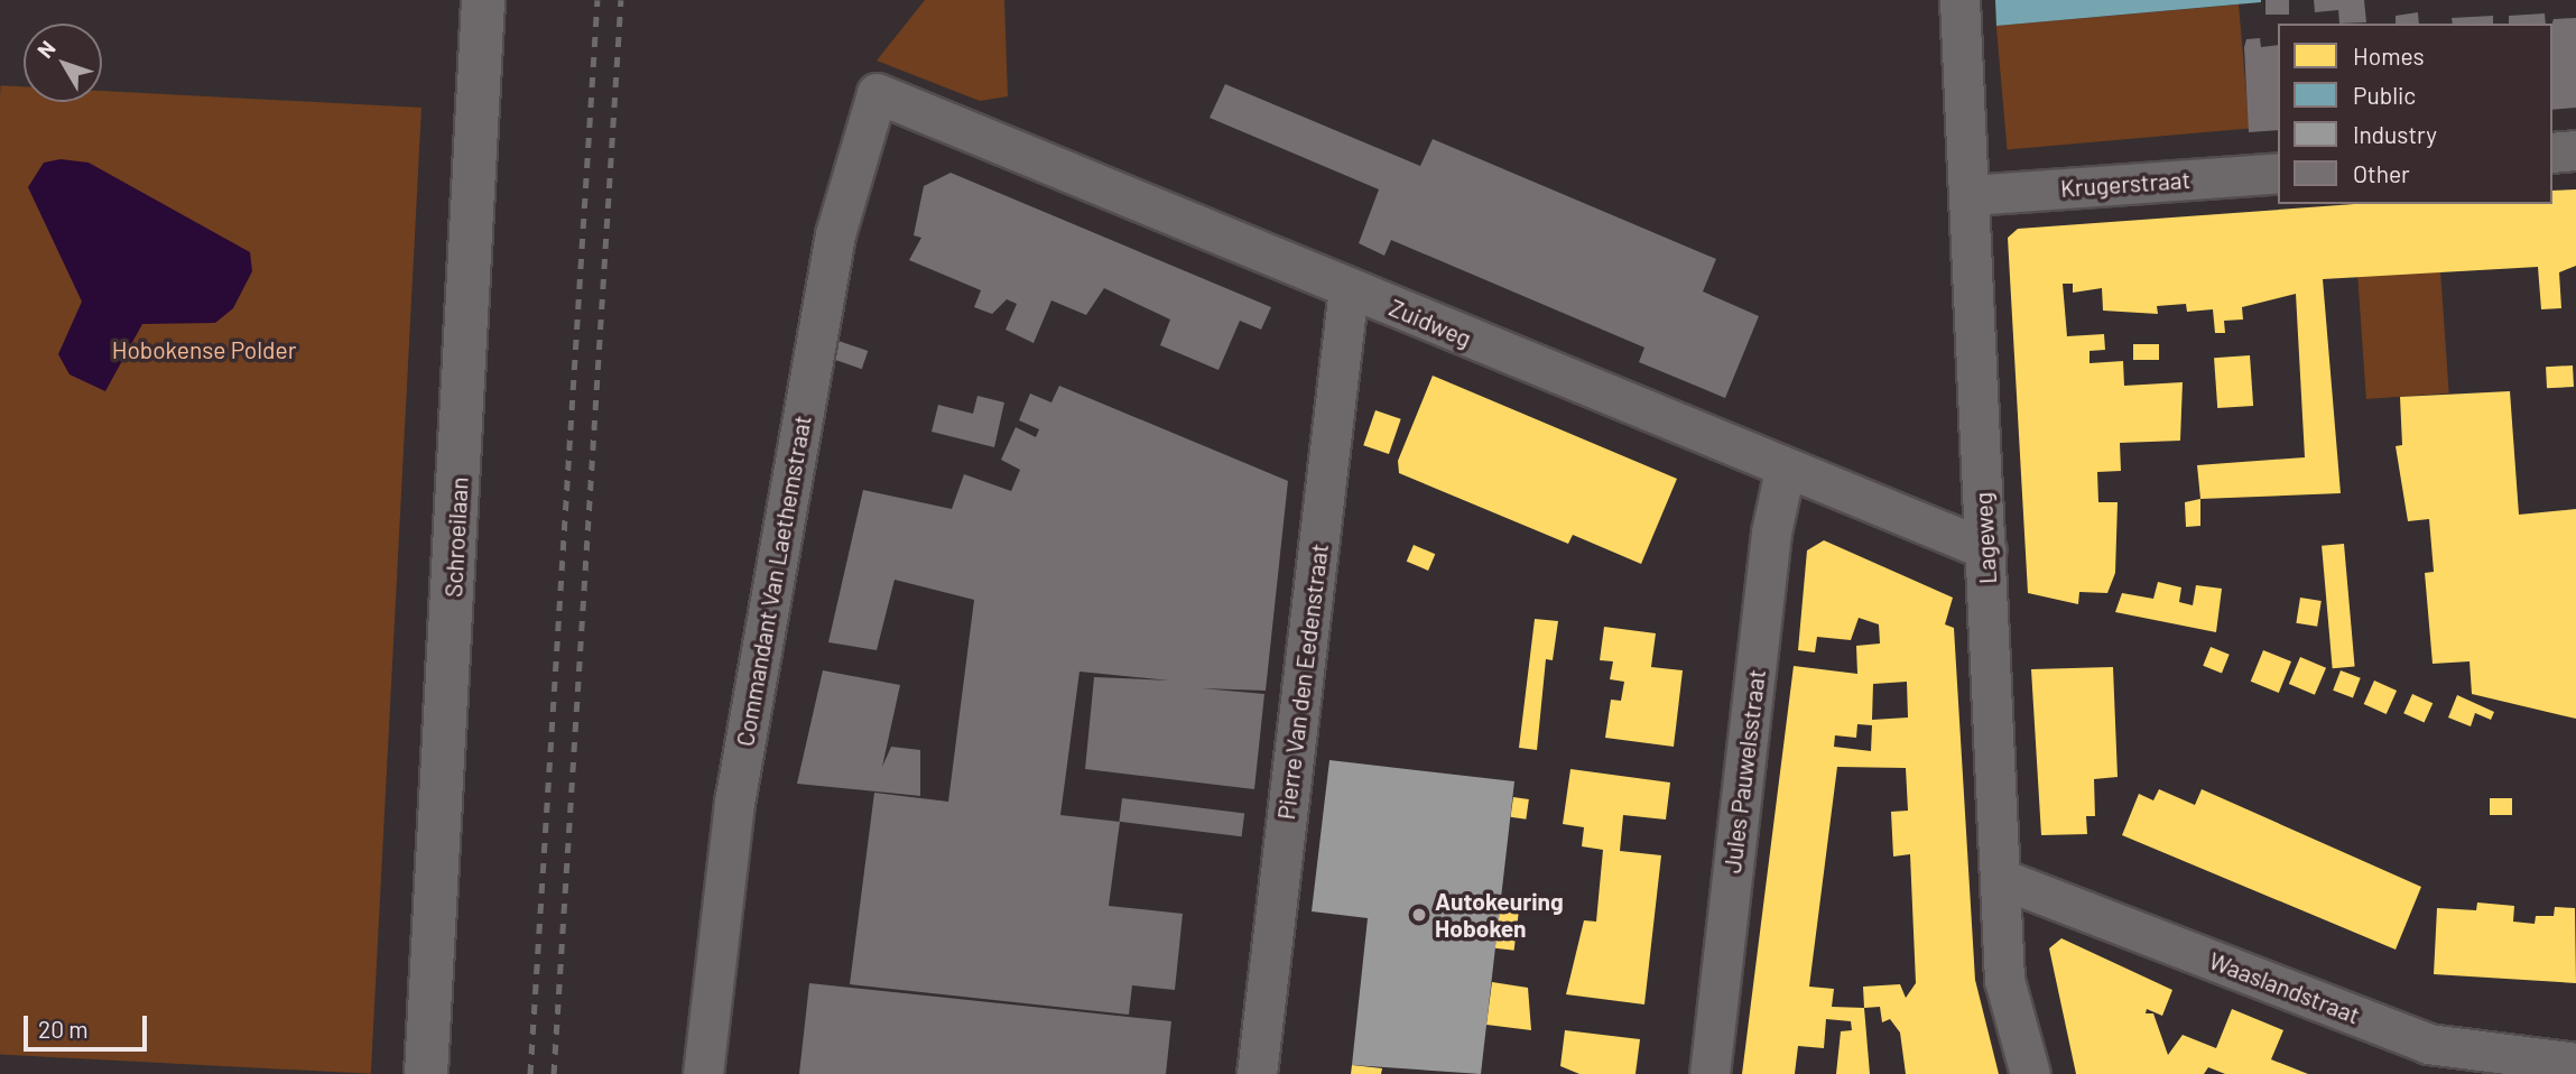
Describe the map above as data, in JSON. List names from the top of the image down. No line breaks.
{"streets":{"street":["Krugerstraat","Zuidweg","Schroeilaan","Lageweg","Commandant Van Laethemstraat","Pierre Van den Eedenstraat","Jules Pauwelsstraat","Waaslandstraat"]},"crossings":[["Krugerstraat","Lageweg"],["Zuidweg","Lageweg"],["Zuidweg","Commandant Van Laethemstraat"],["Zuidweg","Pierre Van den Eedenstraat"],["Zuidweg","Jules Pauwelsstraat"],["Lageweg","Waaslandstraat"]],"parks":["Hobokense Polder"],"places":["Autokeuring Hoboken"],"legend":["Homes","Public","Industry","Other"],"scale_bar":"20 m","north":"top left"}
